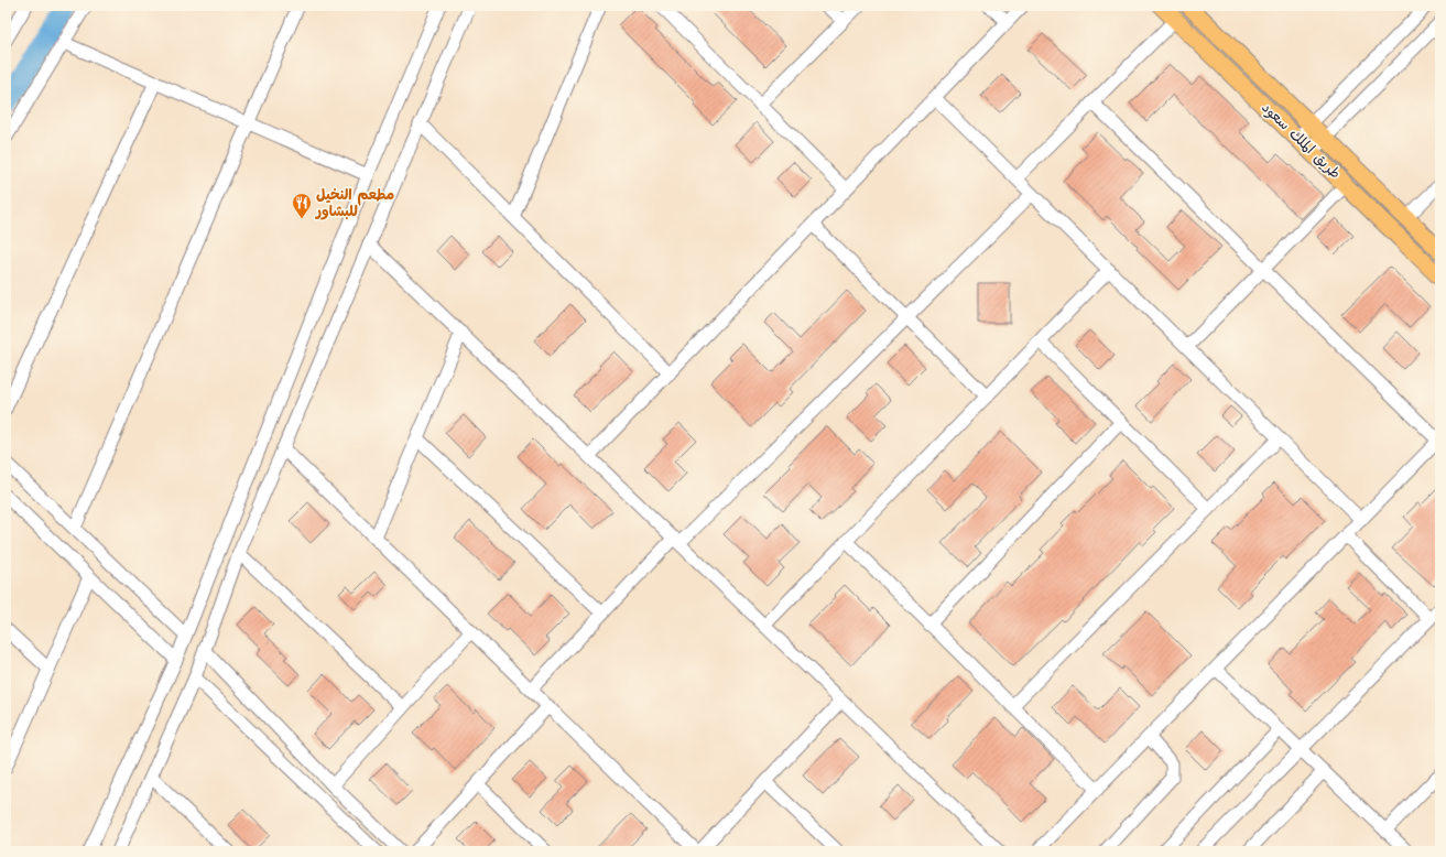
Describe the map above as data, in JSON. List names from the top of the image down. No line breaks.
{"streets":{"main road":["طريق الملك سعود"]},"places":{"restaurant":["مطعم النخيل للبشاور"]}}
